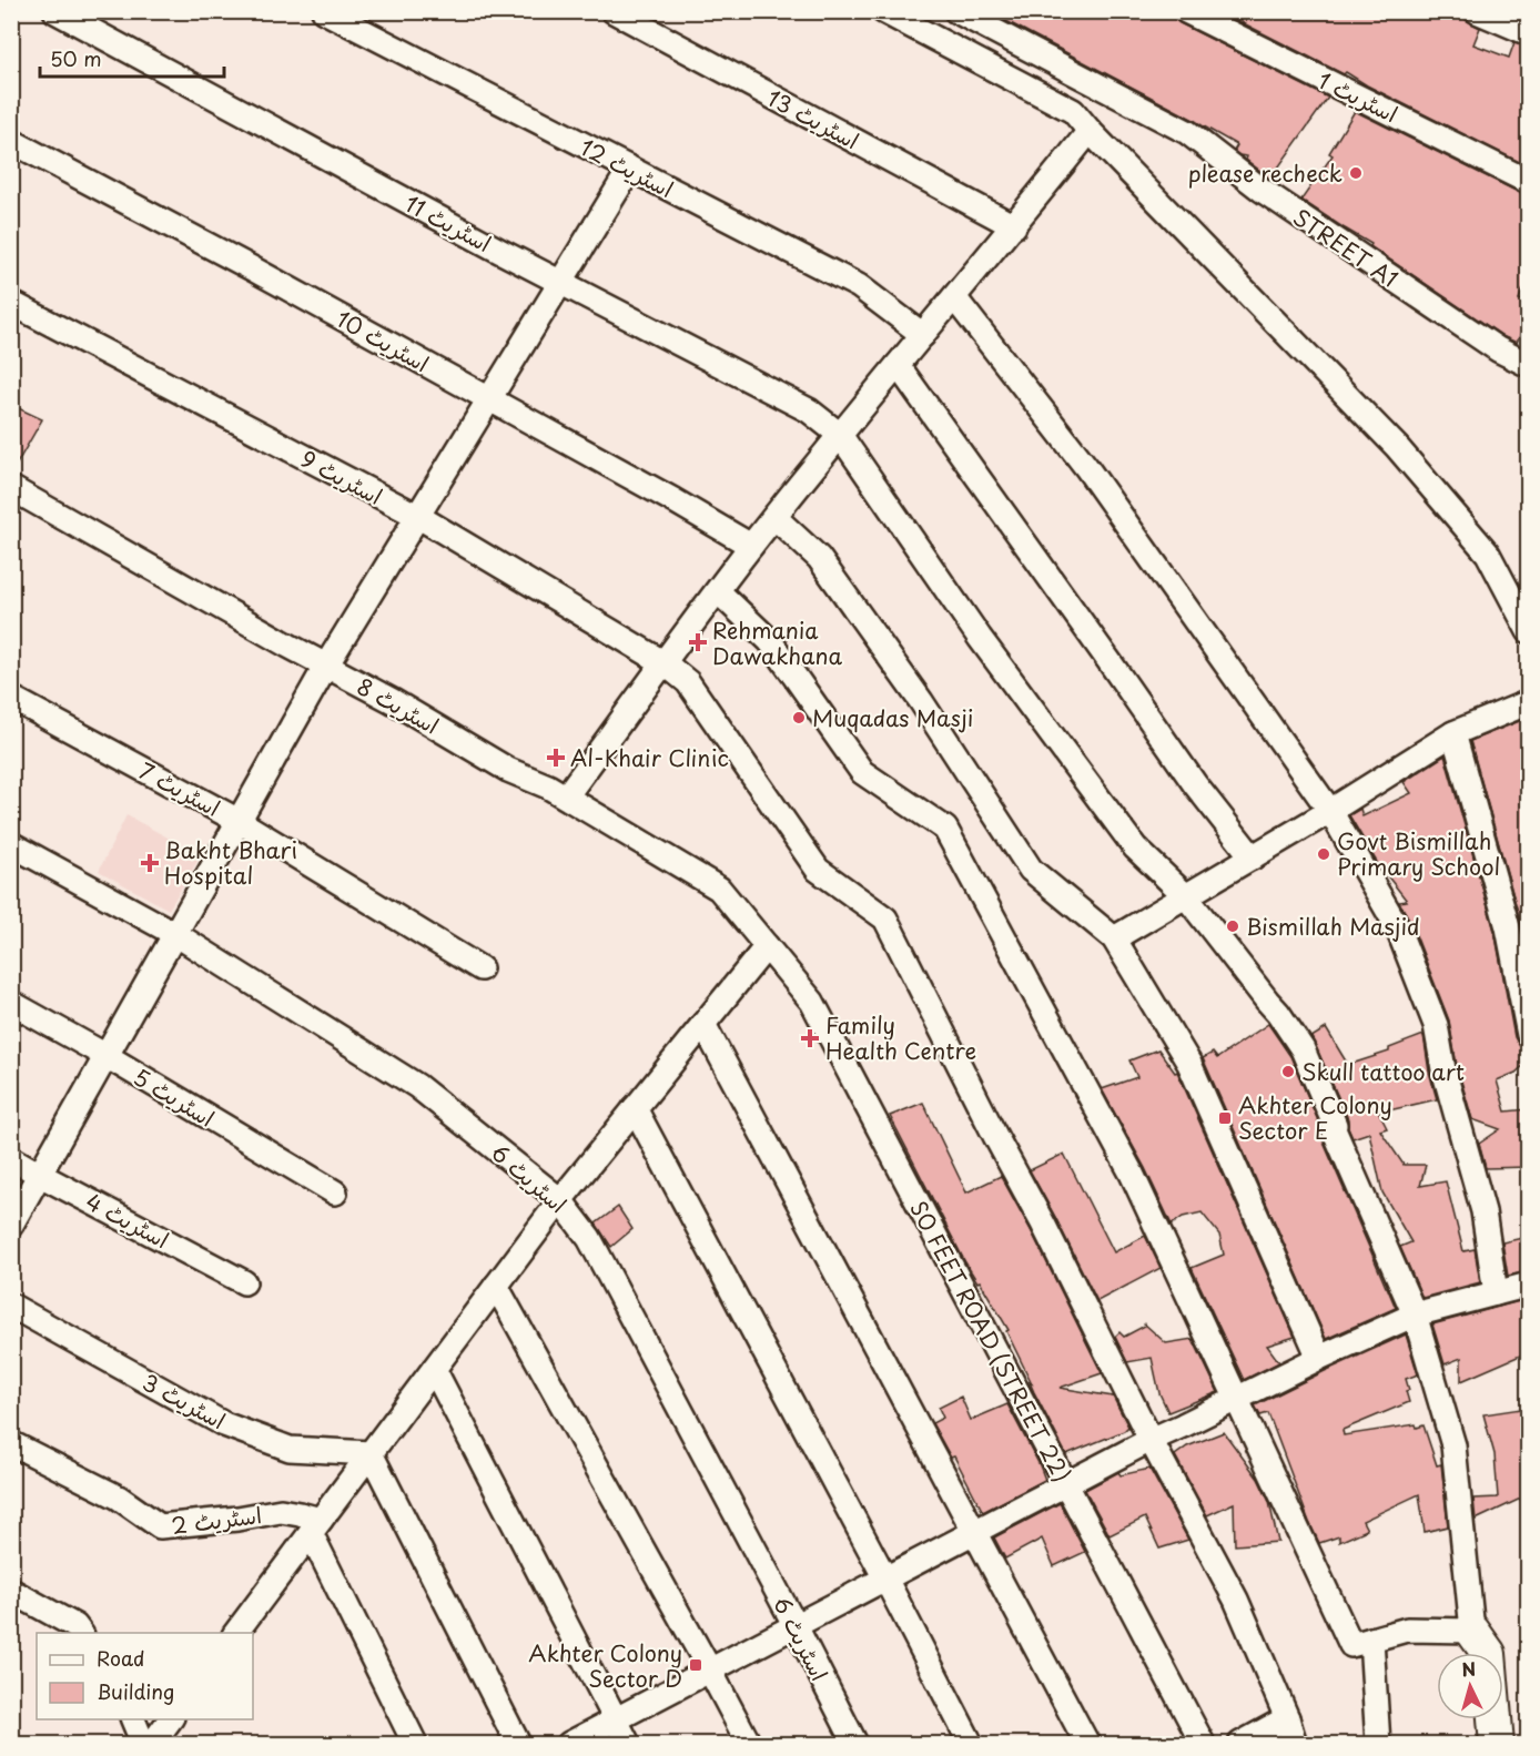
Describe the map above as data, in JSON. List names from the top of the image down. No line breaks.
{"streets":{"street":["اسٹریٹ 1","اسٹریٹ 13","اسٹریٹ 12","اسٹریٹ 11","STREET A1","اسٹریٹ 10","اسٹریٹ 9","اسٹریٹ 8","اسٹریٹ 7","اسٹریٹ 5","اسٹریٹ 6","اسٹریٹ 4","SO FEET ROAD (STREET 22)","اسٹریٹ 3","اسٹریٹ 2"]},"crossings":[["اسٹریٹ 8","SO FEET ROAD (STREET 22)"]],"places":{"other":["please recheck","Muqadas Masji","Govt Bismillah Primary School","Bismillah Masjid","Skull tattoo art"],"health":["Rehmania Dawakhana","Al-Khair Clinic","Bakht Bhari Hospital","Family Health Centre"],"transit":["Akhter Colony Sector E","Akhter Colony Sector D"]},"legend":["Road","Building"],"scale_bar":"50 m","north":"top"}
